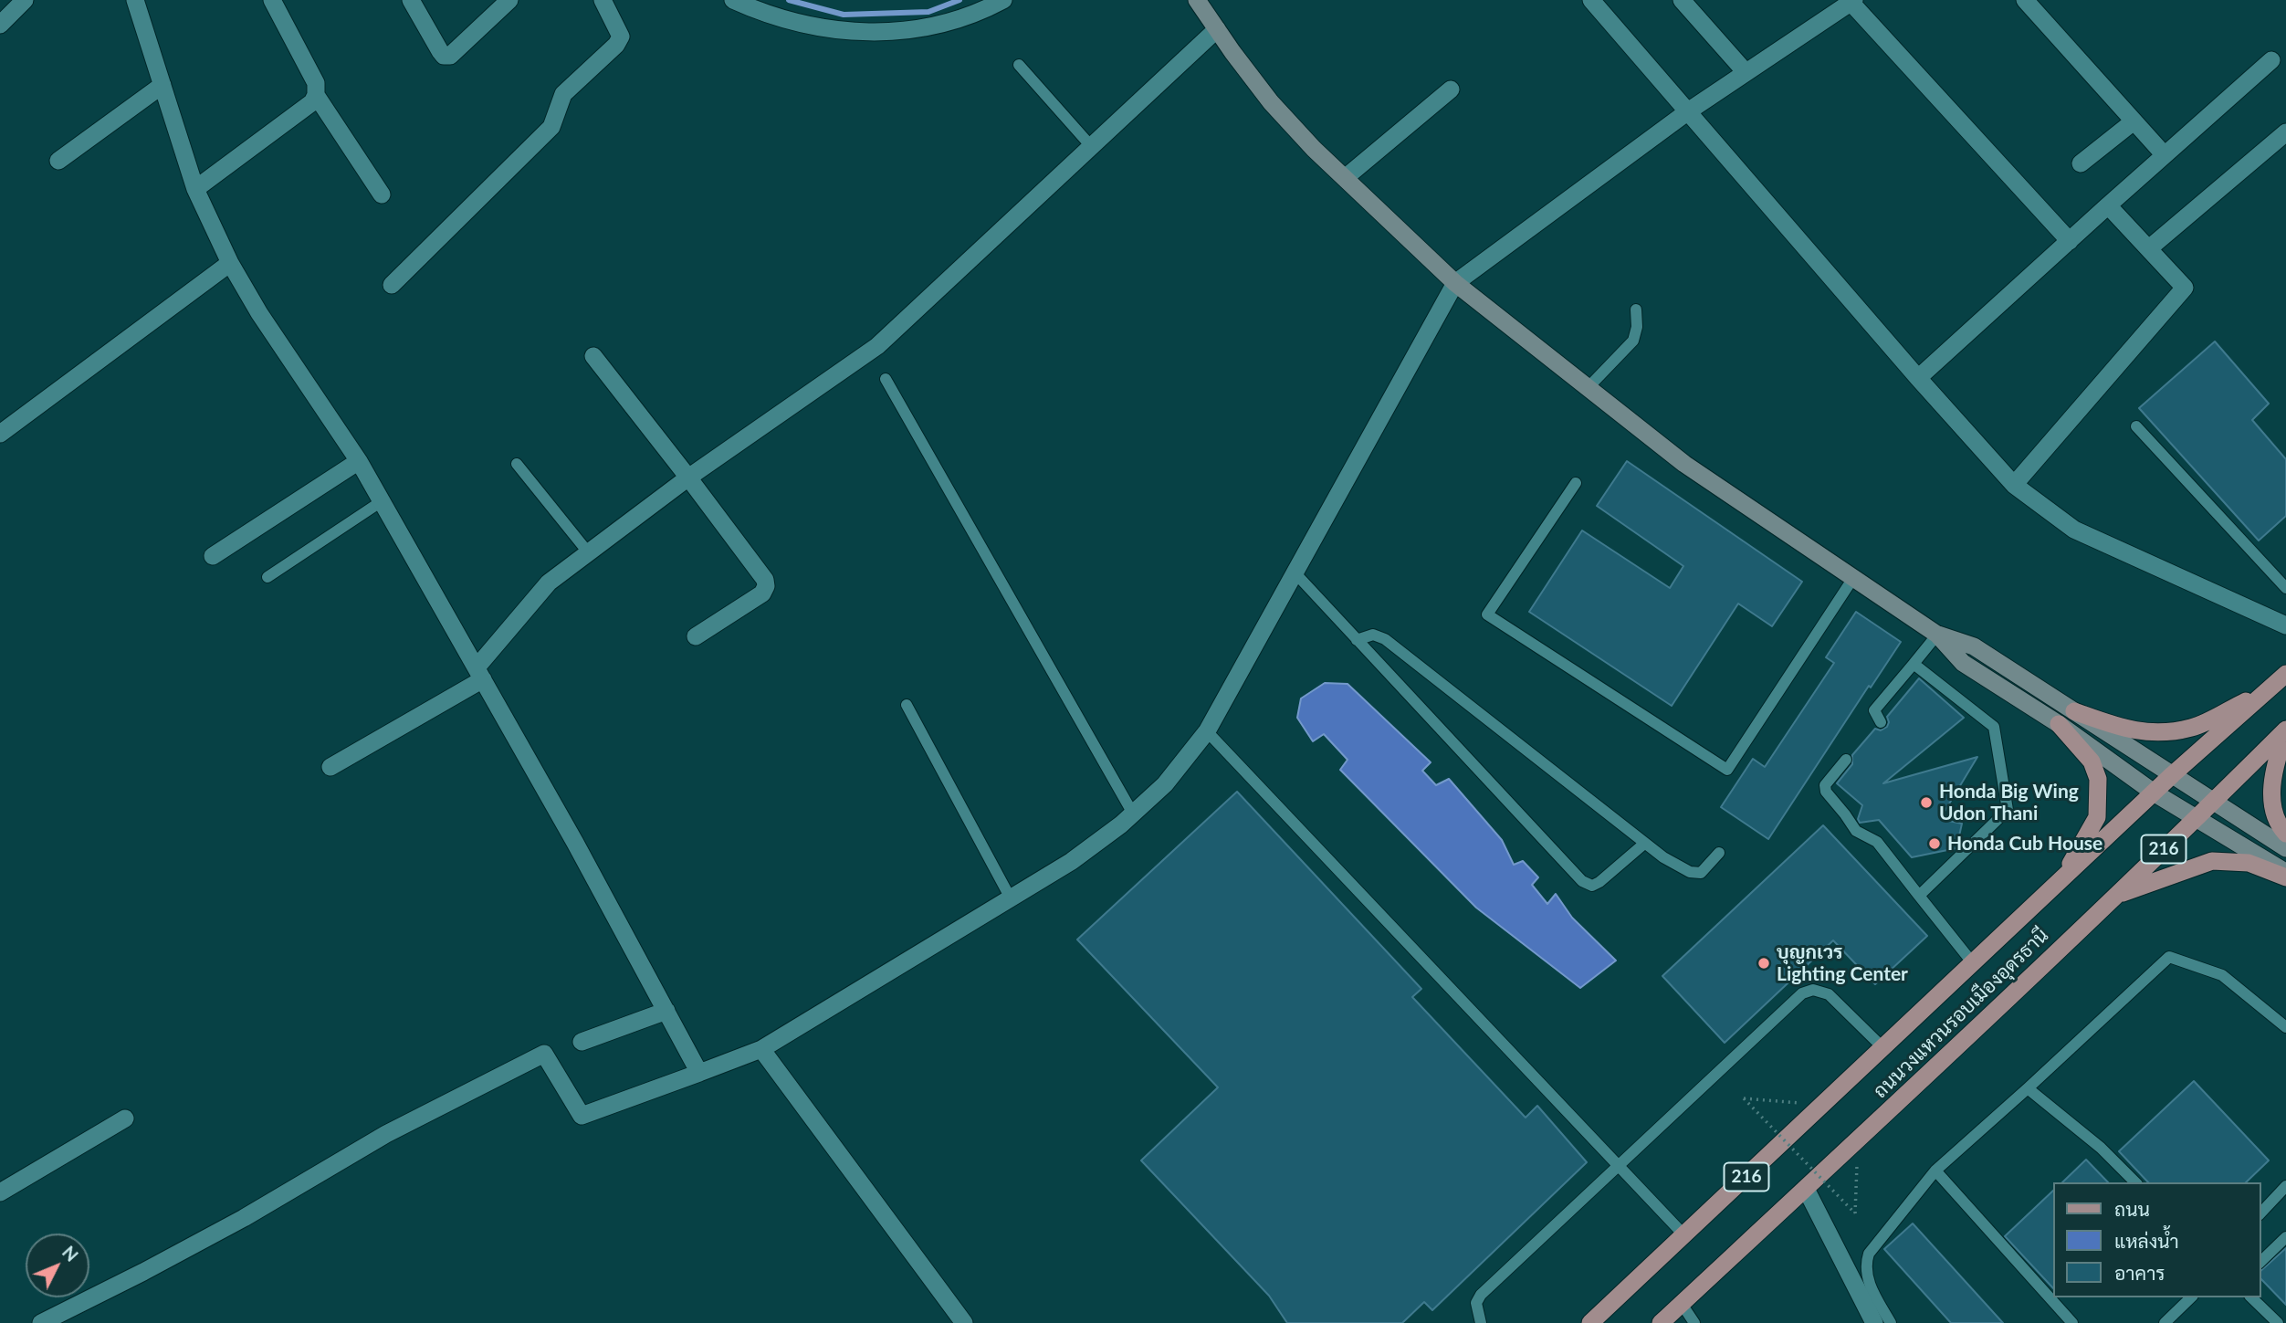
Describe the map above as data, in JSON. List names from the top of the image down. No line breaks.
{"streets":{"main road":["216","ถนนวงแหวนรอบเมืองอุดรธานี"]},"places":["Honda Big Wing Udon Thani","Honda Cub House","บุญกเวร Lighting Center"],"legend":["ถนน","แหล่งน้ำ","อาคาร"],"north":"top right"}
